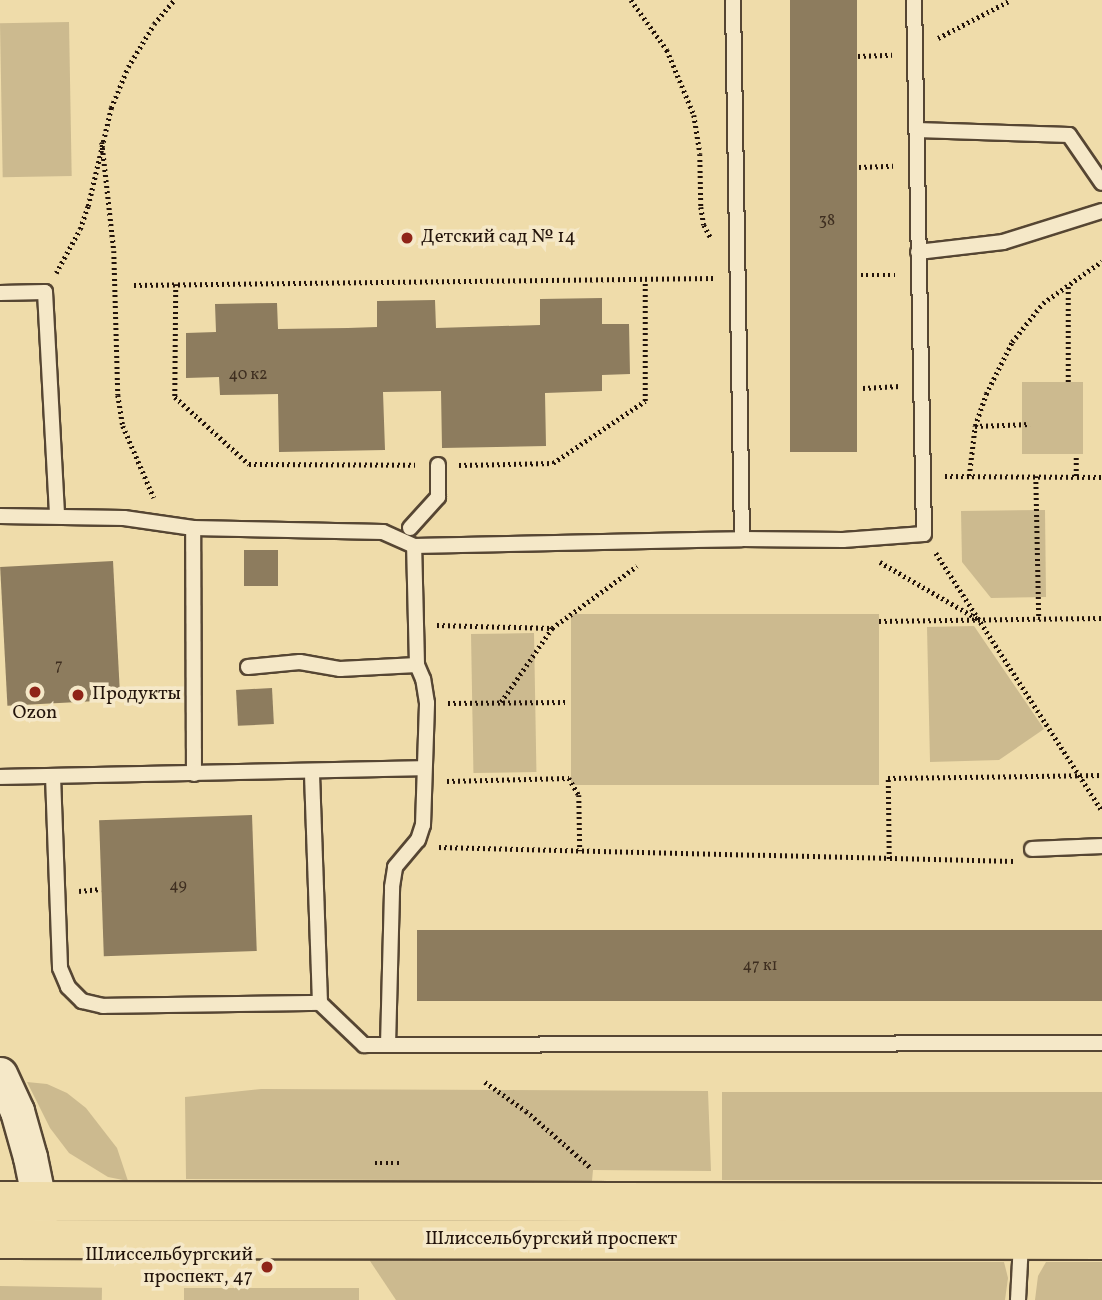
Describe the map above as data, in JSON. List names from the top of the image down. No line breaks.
{"streets":{"main road":["Шлиссельбургский проспект"]},"places":["Детский сад № 14","Ozon","Продукты","Шлиссельбургский проспект, 47"],"house_numbers":["38","40 к2","7","49","47 к1"]}
